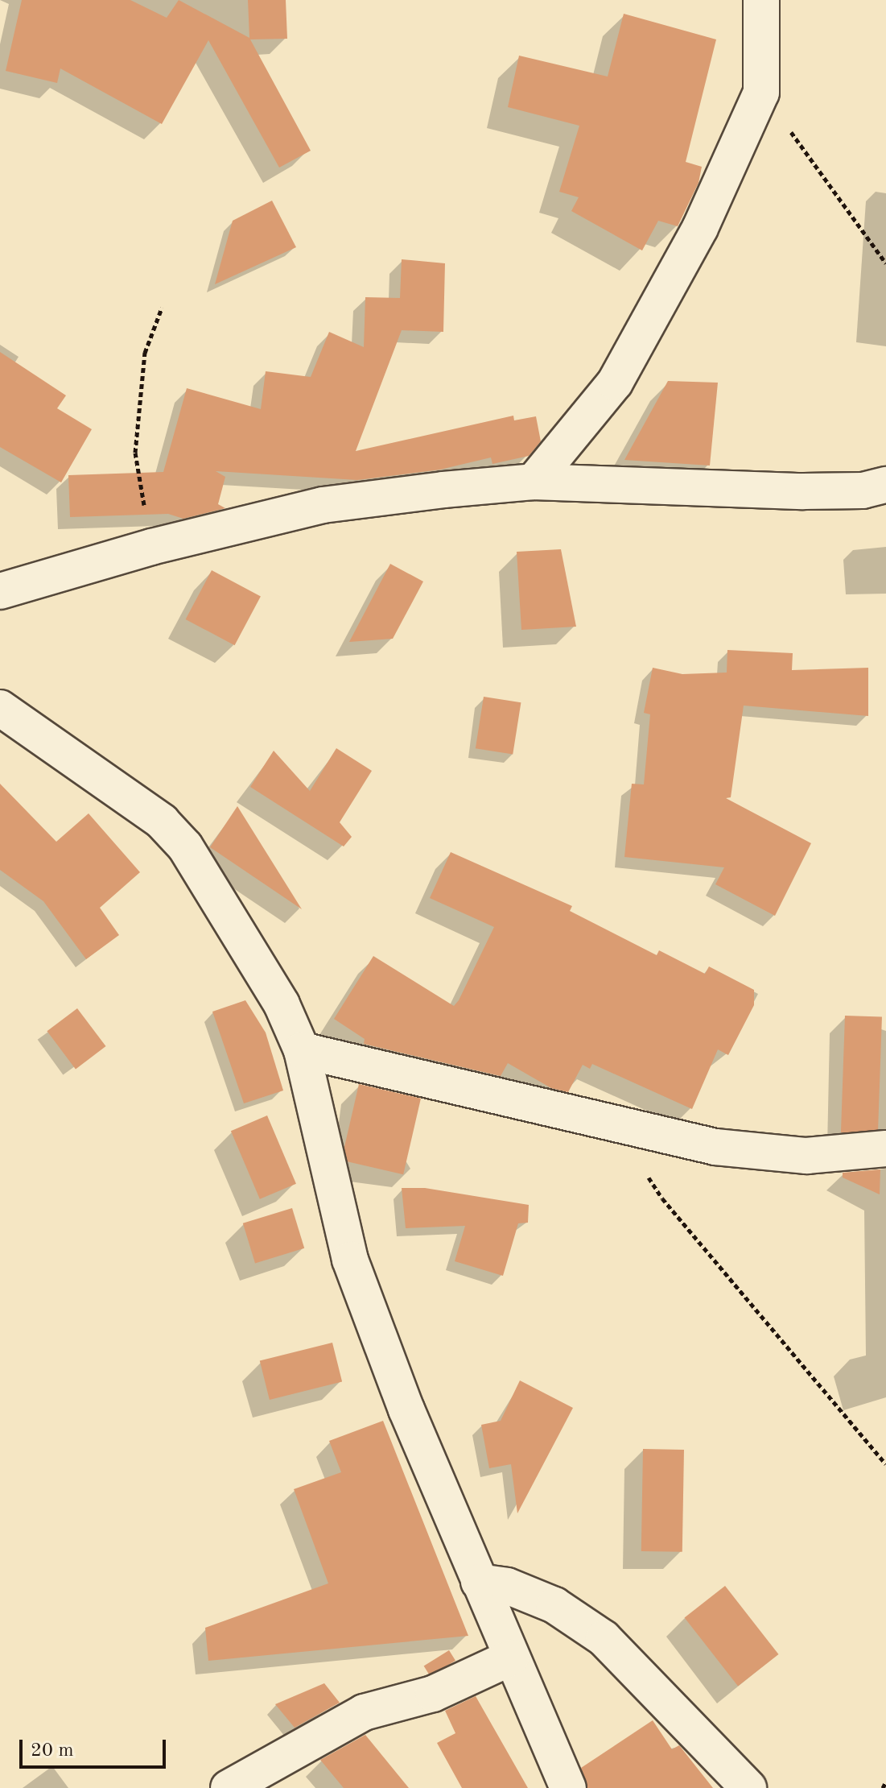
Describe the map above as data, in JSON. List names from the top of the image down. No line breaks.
{"scale_bar":"20 m"}
